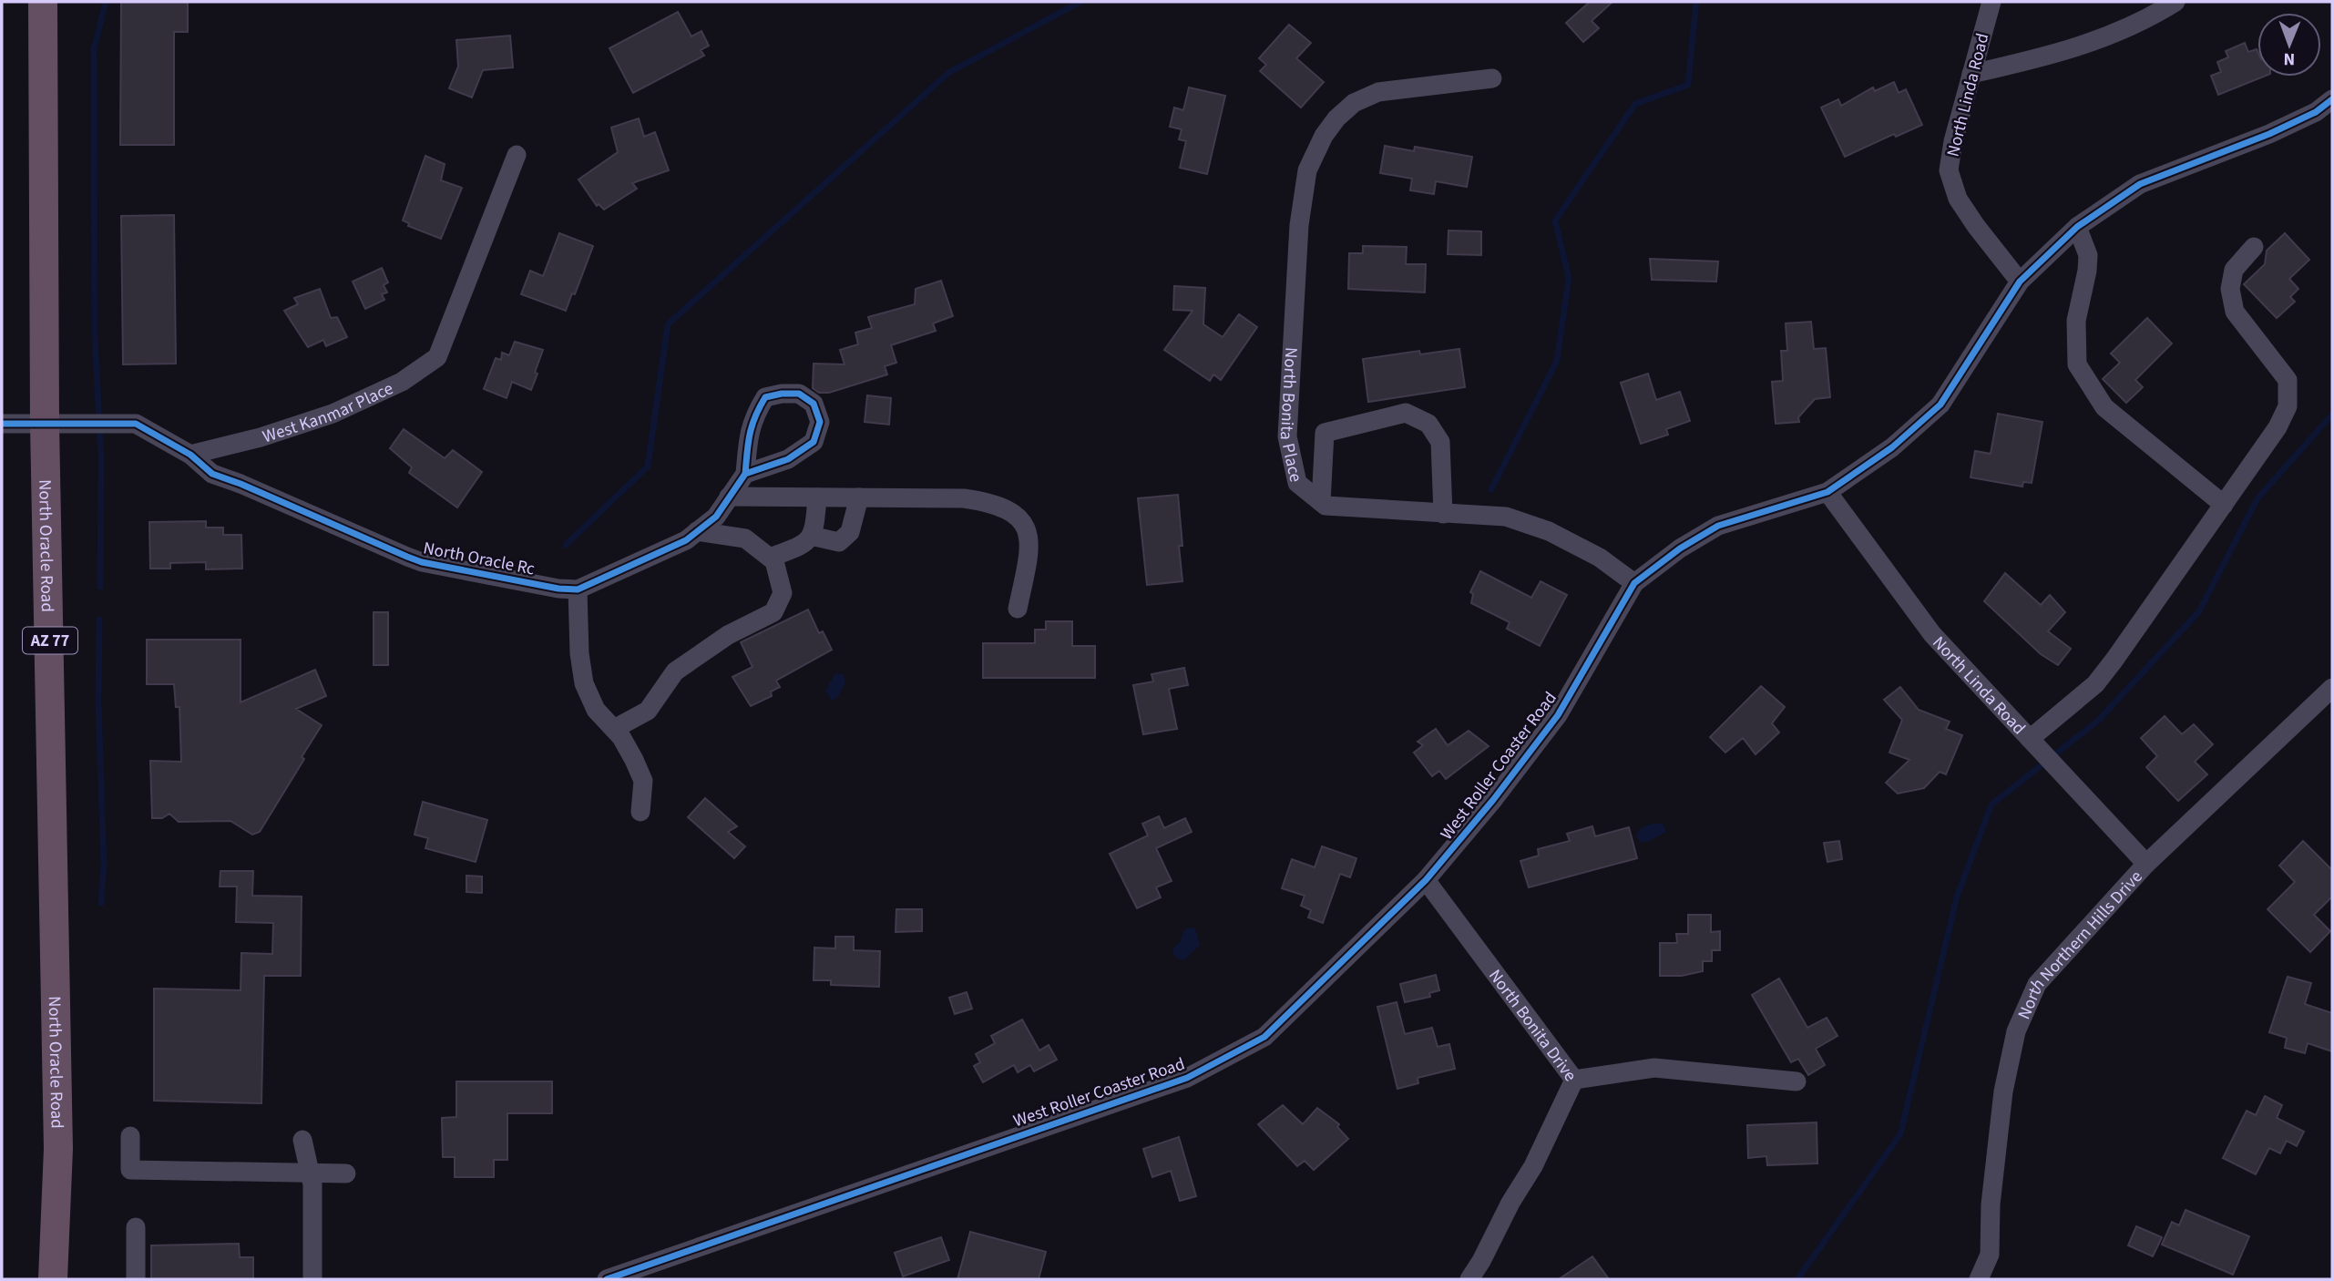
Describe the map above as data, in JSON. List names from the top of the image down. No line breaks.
{"streets":{"highway":["North Oracle Road","AZ 77"],"street":["North Linda Road","West Kanmar Place","North Bonita Place","North Oracle Rc","West Roller Coaster Road","North Northern Hills Drive","North Bonita Drive"]},"crossings":[["North Linda Road","West Roller Coaster Road"],["North Linda Road","North Northern Hills Drive"],["West Kanmar Place","North Oracle Rc"],["North Bonita Place","West Roller Coaster Road"],["West Roller Coaster Road","North Bonita Drive"]],"north":"bottom"}
